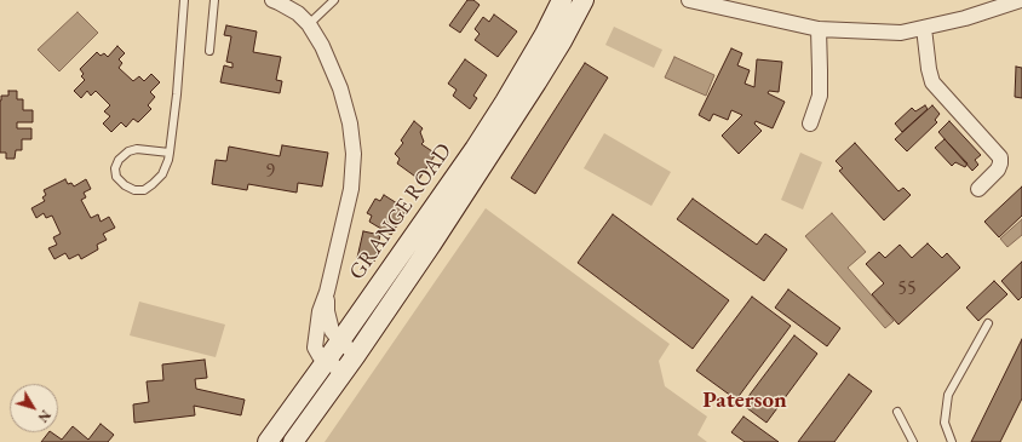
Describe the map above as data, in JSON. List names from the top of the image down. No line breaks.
{"streets":{"main road":["GRANGE ROAD"]},"districts":["Paterson"],"house_numbers":["9","55"],"north":"bottom right"}
